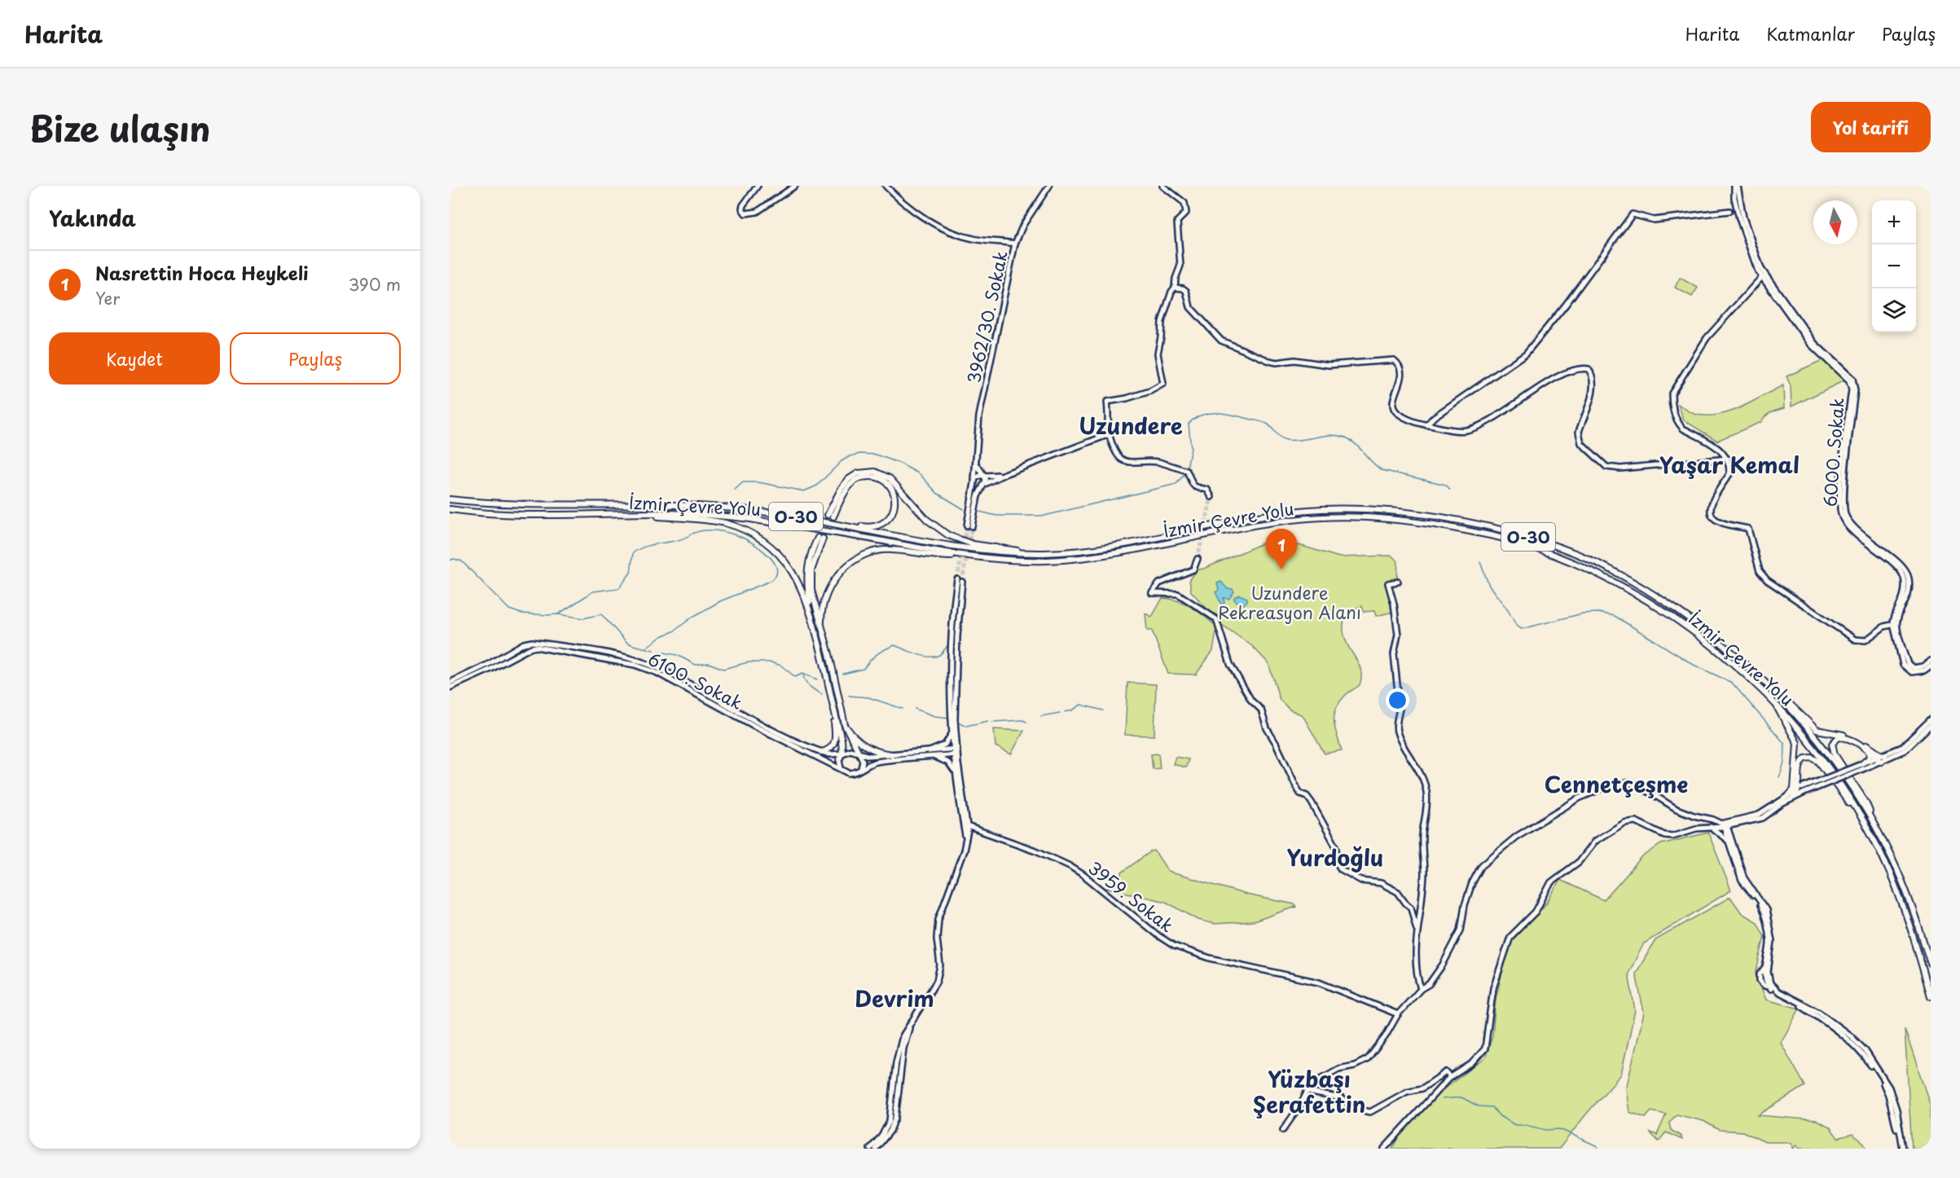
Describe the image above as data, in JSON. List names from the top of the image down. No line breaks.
{"streets":{"highway":["İzmir Çevre Yolu","O-30"],"street":["3962/30. Sokak","6000. Sokak","6100. Sokak","3959. Sokak"]},"districts":["Uzundere","Yaşar Kemal","Cennetçeşme","Yurdoğlu","Devrim","Yüzbaşı Şerafettin"],"parks":["Uzundere Rekreasyon Alanı"],"north":"bottom","page":{"header":"Harita","nav":["Harita","Katmanlar","Paylaş"],"title":"Bize ulaşın","buttons":["Yol tarifi",["Kaydet","Paylaş"]],"heading":"Yakında","map_buttons":["+","−"],"list":[{"mark":"1","name":"Nasrettin Hoca Heykeli","note":"Yer","value":"390 m"}],"pins":"1"}}
